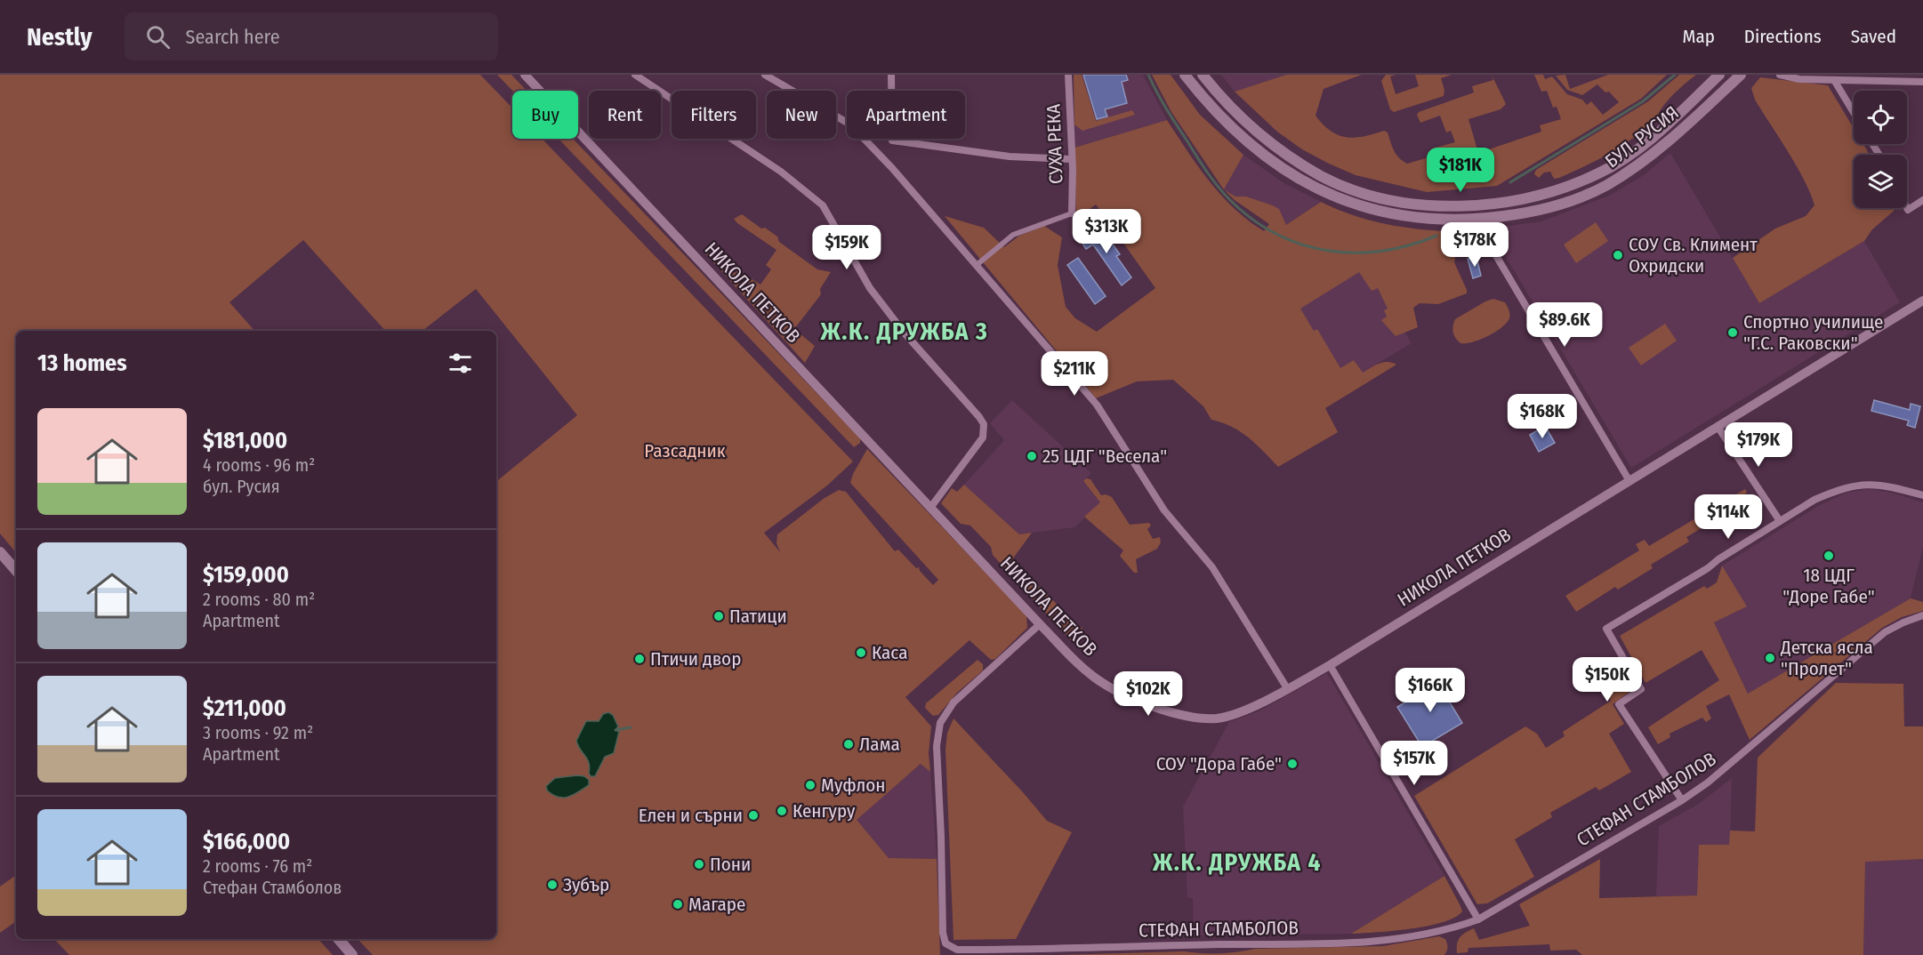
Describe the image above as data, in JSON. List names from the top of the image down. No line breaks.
{"streets":{"main road":["БУЛ. РУСИЯ"],"street":["СУХА РЕКА","НИКОЛА ПЕТКОВ","СТЕФАН СТАМБОЛОВ"]},"crossings":[["НИКОЛА ПЕТКОВ","СТЕФАН СТАМБОЛОВ"]],"districts":["Ж.К. ДРУЖБА 3","Ж.К. ДРУЖБА 4"],"parks":["Разсадник"],"places":["СОУ Св. Климент Охридски","Спортно училище \"Г.С. Раковски\"","25 ЦДГ \"Весела\"","18 ЦДГ \"Доре Габе\"","Патици","Каса","Детска ясла \"Пролет\"","Птичи двор","Лама","СОУ \"Дора Габе\"","Муфлон","Кенгуру","Елен и сърни","Пони","Зубър","Магаре"],"page":{"header":"Nestly","search":"Search here","nav":["Map","Directions","Saved"],"chip":["Buy","Rent","Filters","New","Apartment"],"price":["$181K","$313K","$178K","$159K","$89.6K","$211K","$168K","$179K","$114K","$150K","$166K","$102K","$157K"],"heading":"13 homes","list":[{"name":"$181,000","note":"4 rooms · 96 m² · бул. Русия"},{"name":"$159,000","note":"2 rooms · 80 m² · Apartment"},{"name":"$211,000","note":"3 rooms · 92 m² · Apartment"},{"name":"$166,000","note":"2 rooms · 76 m² · Стефан Стамболов"}]}}
